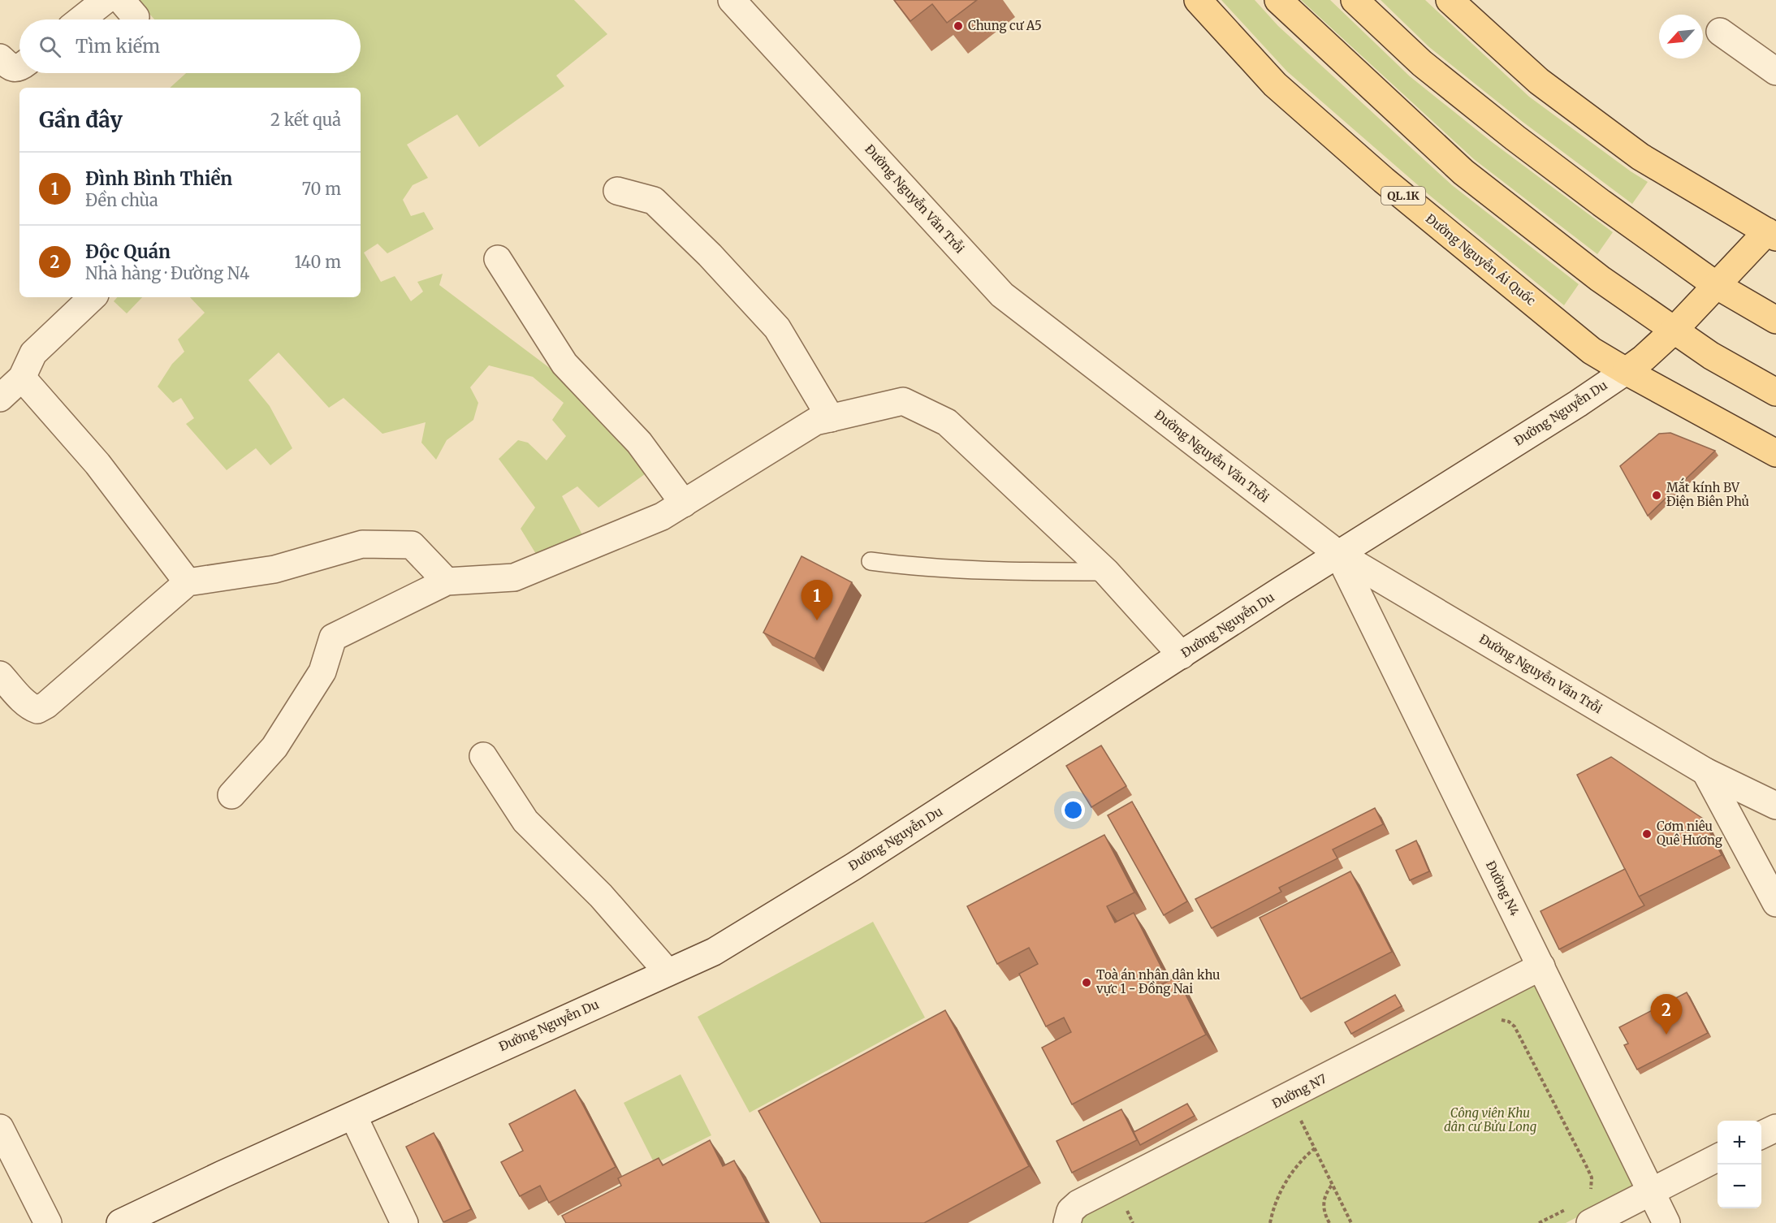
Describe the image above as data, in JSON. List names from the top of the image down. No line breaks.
{"streets":{"main road":["QL.1K","Đường Nguyễn Ái Quốc"],"street":["Đường Nguyễn Văn Trỗi","Đường Nguyễn Du","Đường N4","Đường N7"]},"crossings":[["Đường Nguyễn Văn Trỗi","Đường Nguyễn Du"],["Đường Nguyễn Văn Trỗi","Đường N4"],["Đường Nguyễn Ái Quốc","Đường Nguyễn Du"],["Đường Nguyễn Du","Đường N4"],["Đường N4","Đường N7"]],"parks":["Công viên Khu dân cư Bửu Long"],"places":["Chung cư A5","Mắt kính BV Điện Biên Phủ","Cơm niêu Quê Hương","Toà án nhân dân khu vực 1 - Đồng Nai"],"north":"bottom left","page":{"search":"Tìm kiếm","heading":["Gần đây","2 kết quả"],"list":[{"mark":"1","name":"Đình Bình Thiền","note":"Đền chùa","value":"70 m"},{"mark":"2","name":"Độc Quán","note":"Nhà hàng · Đường N4","value":"140 m"}],"pins":["1","2"],"map_buttons":["+","−"]}}
